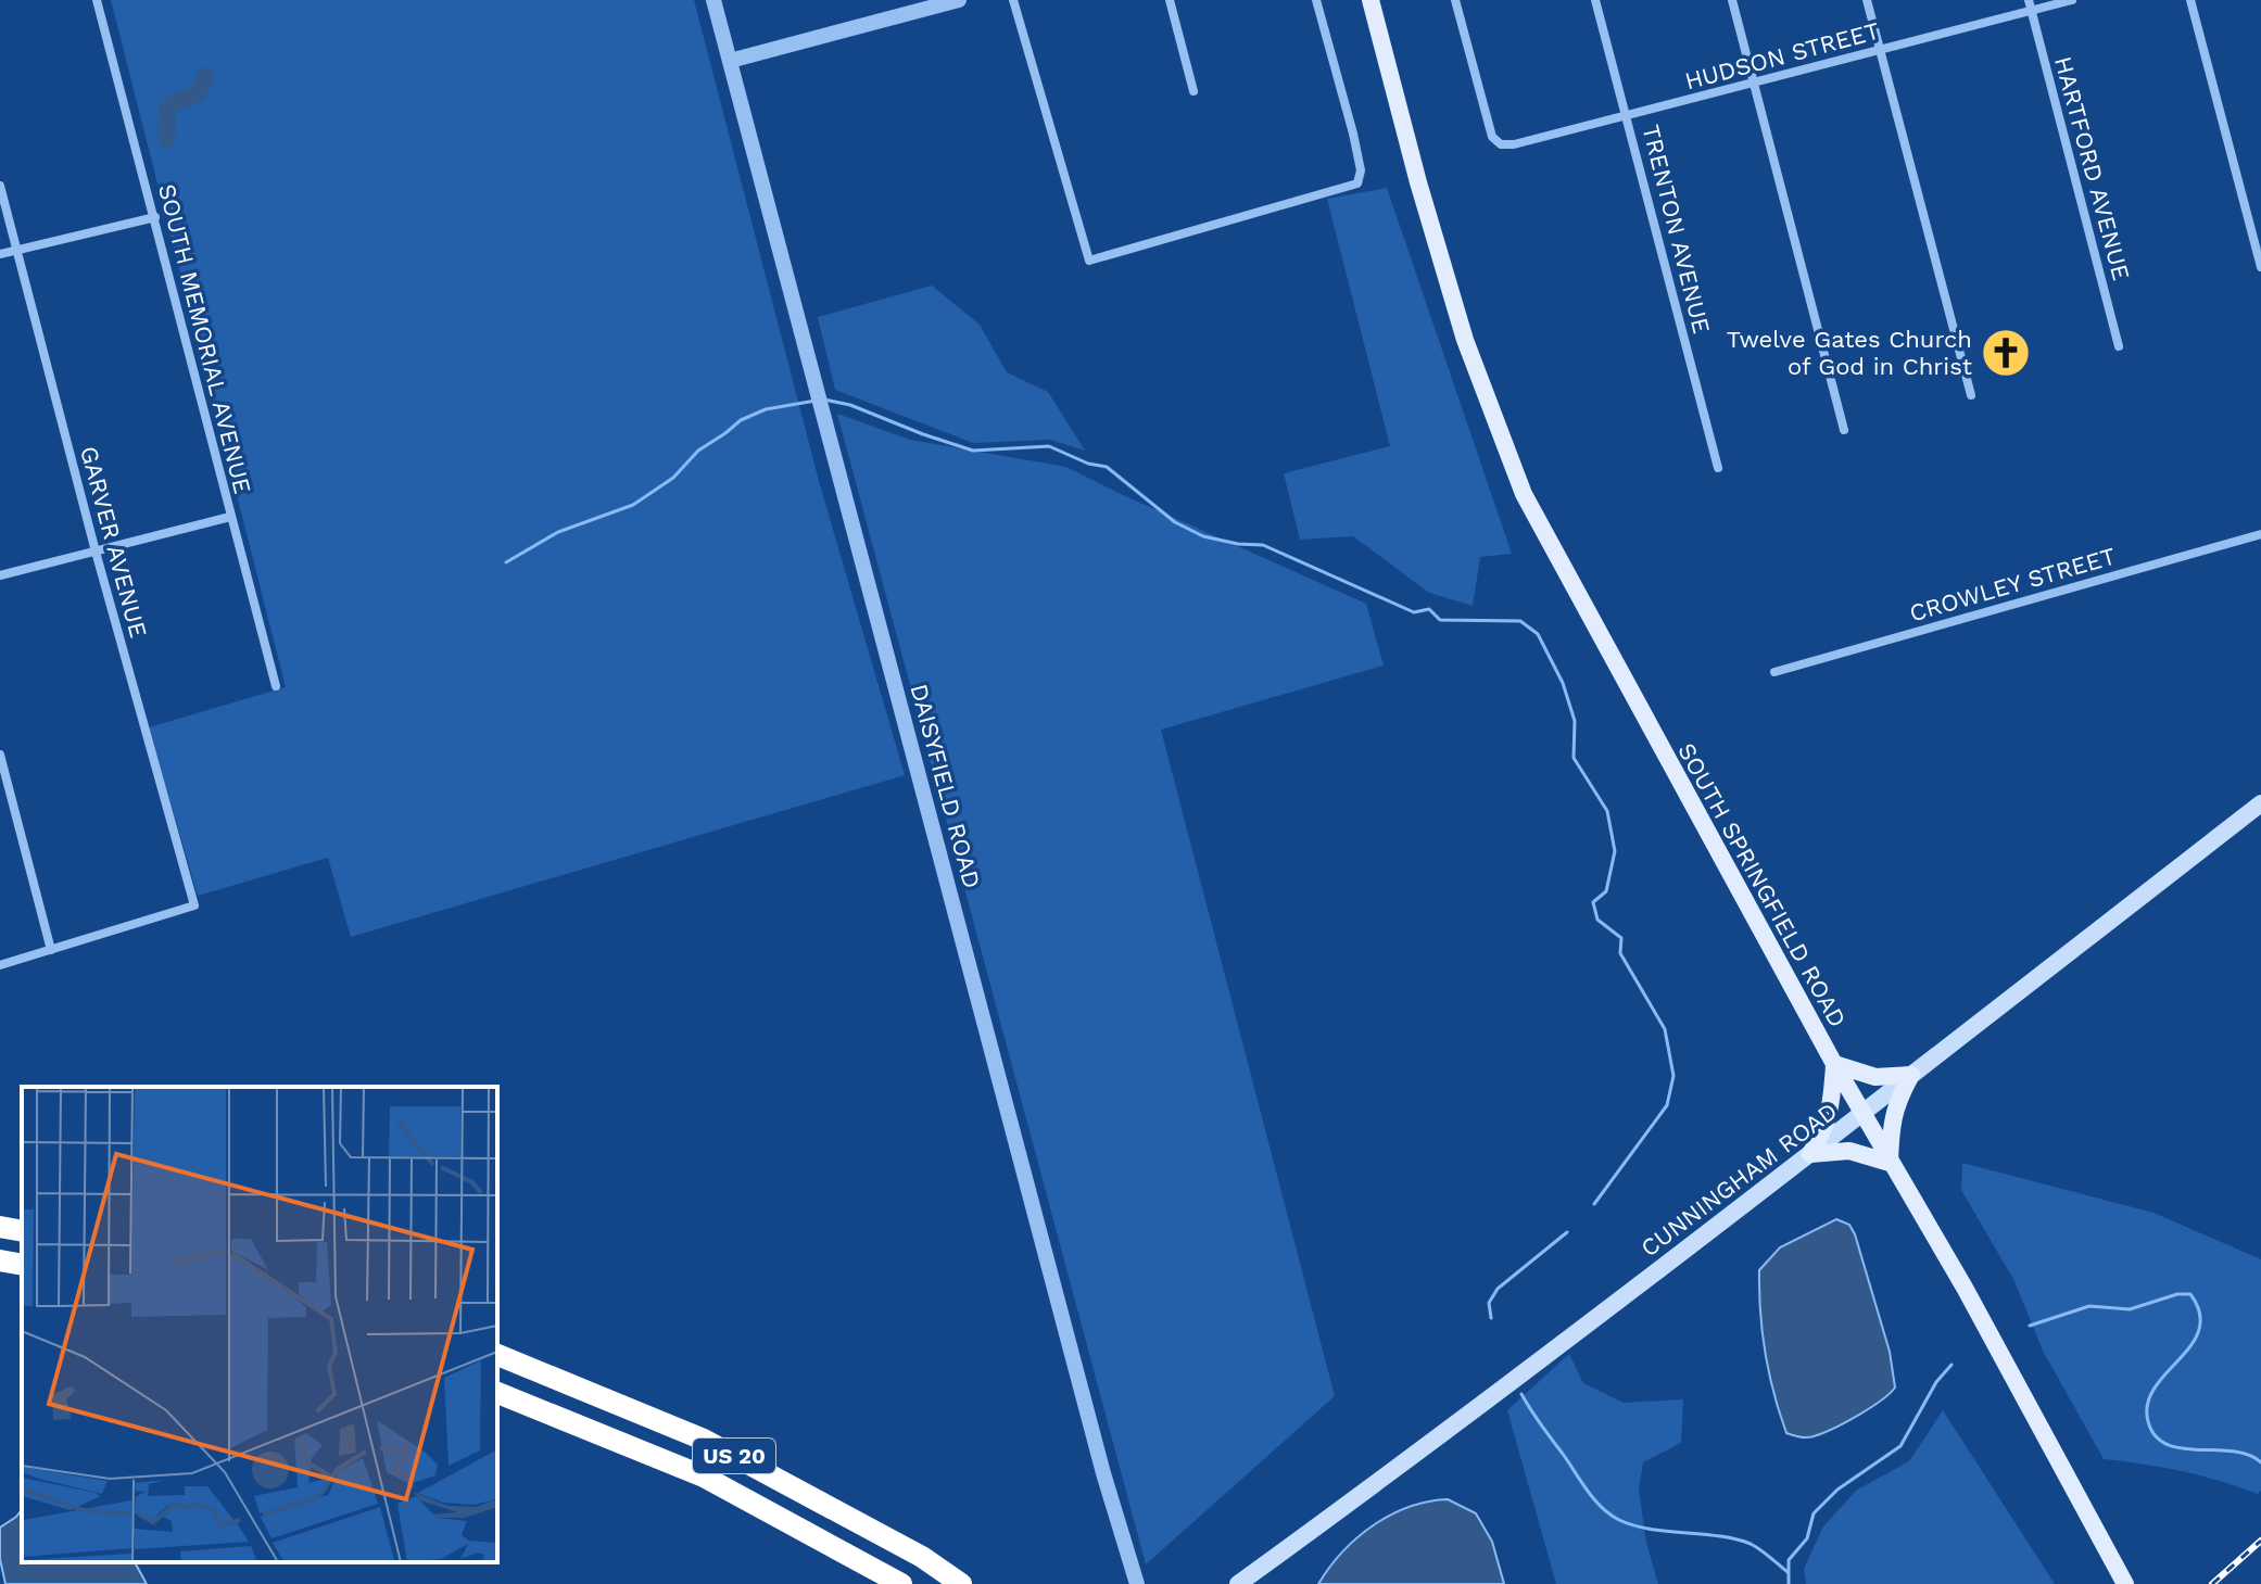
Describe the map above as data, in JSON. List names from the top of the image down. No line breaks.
{"streets":{"highway":["US 20"],"main road":["SOUTH SPRINGFIELD ROAD","CUNNINGHAM ROAD"],"street":["HUDSON STREET","HARTFORD AVENUE","TRENTON AVENUE","SOUTH MEMORIAL AVENUE","GARVER AVENUE","CROWLEY STREET","DAISYFIELD ROAD"]},"crossings":[["HUDSON STREET","HARTFORD AVENUE"],["HUDSON STREET","TRENTON AVENUE"],["SOUTH SPRINGFIELD ROAD","CUNNINGHAM ROAD"]],"places":{"church":["Twelve Gates Church of God in Christ"]}}
